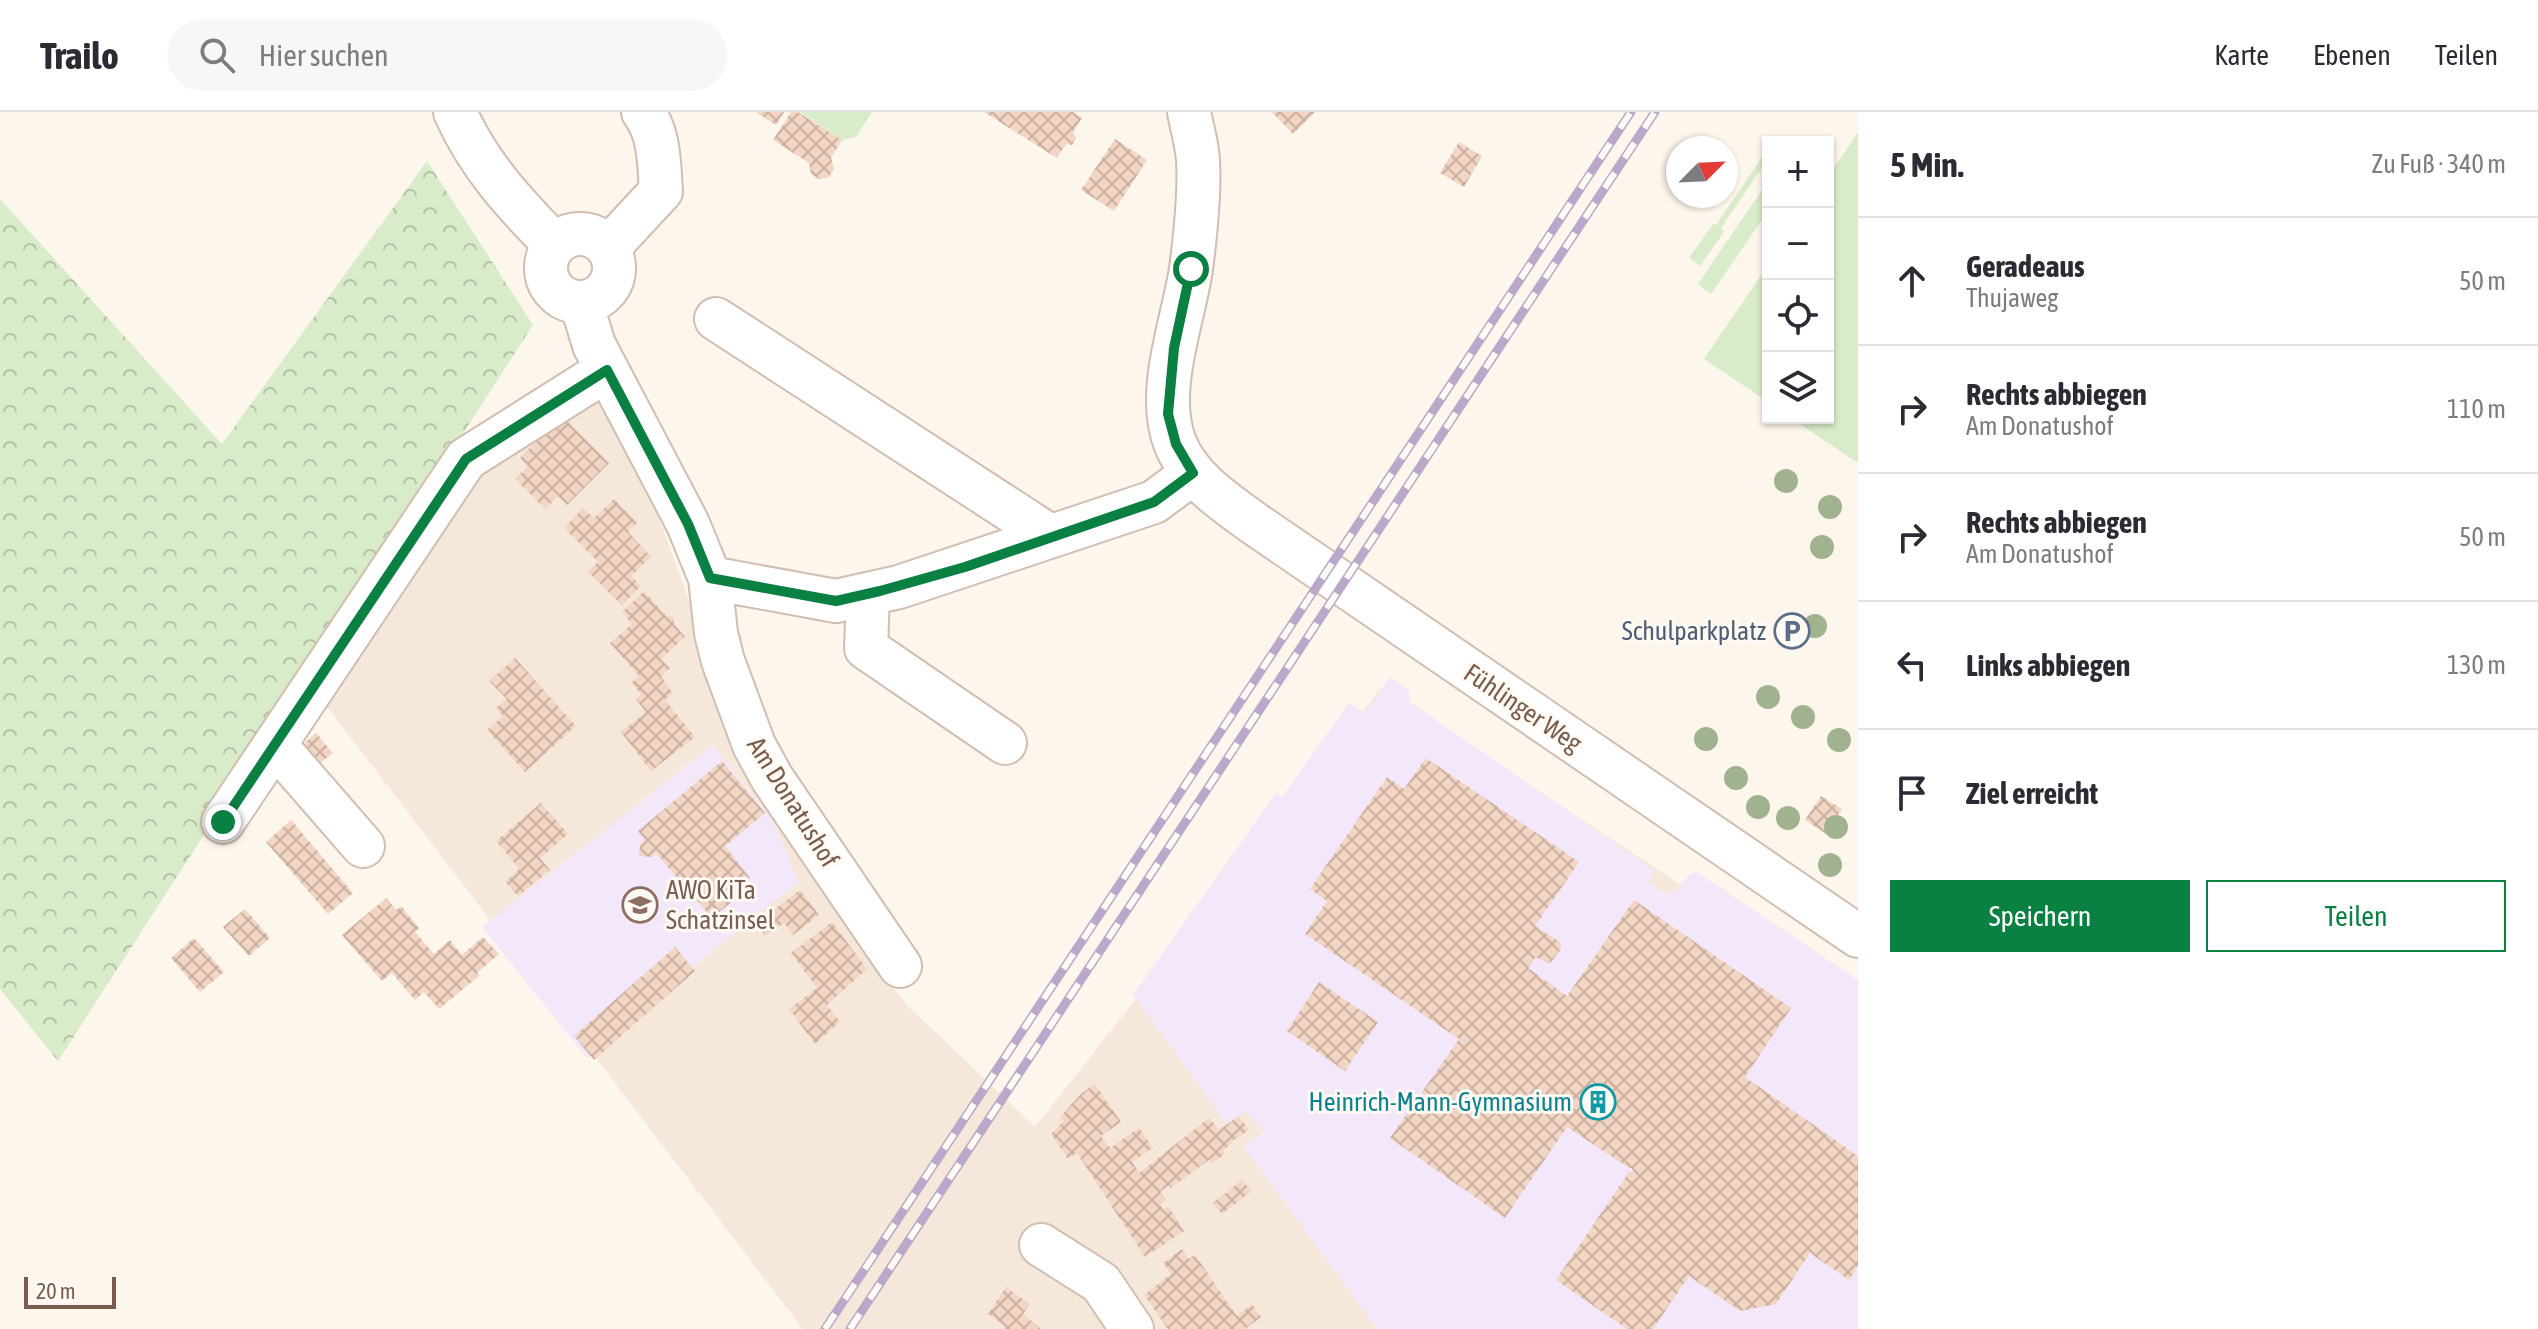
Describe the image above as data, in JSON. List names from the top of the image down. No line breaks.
{"streets":{"street":["Fühlinger Weg","Am Donatushof"]},"places":{"parking":["Schulparkplatz"],"school or university":["AWO KiTa Schatzinsel"],"building":["Heinrich-Mann-Gymnasium"]},"scale_bar":"20 m","north":"top right","page":{"header":"Trailo","search":"Hier suchen","nav":["Karte","Ebenen","Teilen"],"heading":["5 Min.","Zu Fuß · 340 m"],"map_buttons":["+","−"],"list":[["Geradeaus","Thujaweg","50 m"],["Rechts abbiegen","Am Donatushof","110 m"],["Rechts abbiegen","Am Donatushof","50 m"],["Links abbiegen","130 m"],"Ziel erreicht"],"buttons":["Speichern","Teilen"],"scale":"20 m"}}
